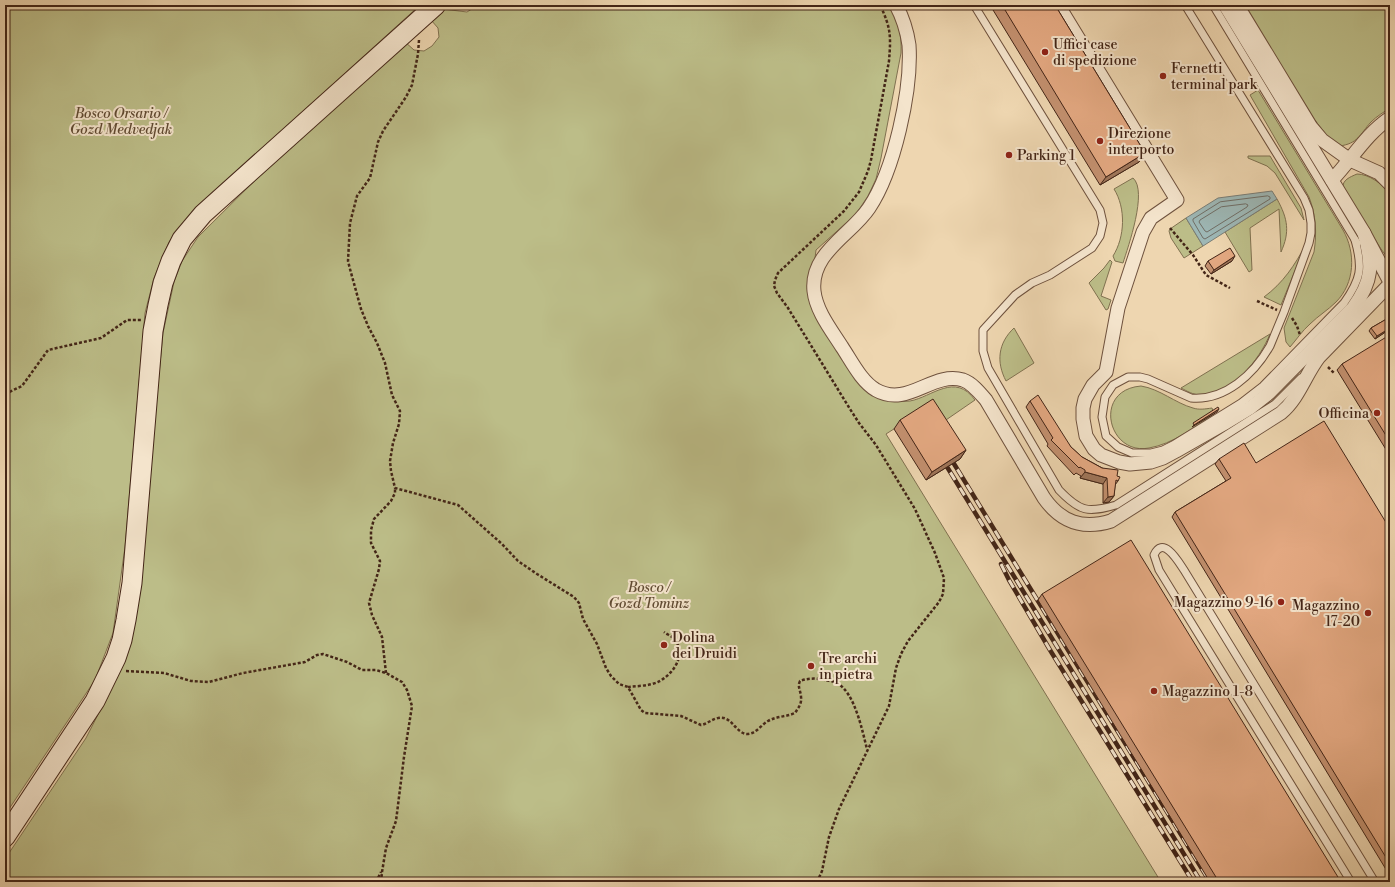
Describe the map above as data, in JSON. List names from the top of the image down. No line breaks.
{"parks":["Bosco Orsario / Gozd Medvedjak","Bosco / Gozd Tominz"],"places":["Uffici case di spedizione","Fernetti terminal park","Direzione interporto","Parking 1","Officina","Magazzino 9-16","Magazzino 17-20","Dolina dei Druidi","Tre archi in pietra","Magazzino 1-8"]}
